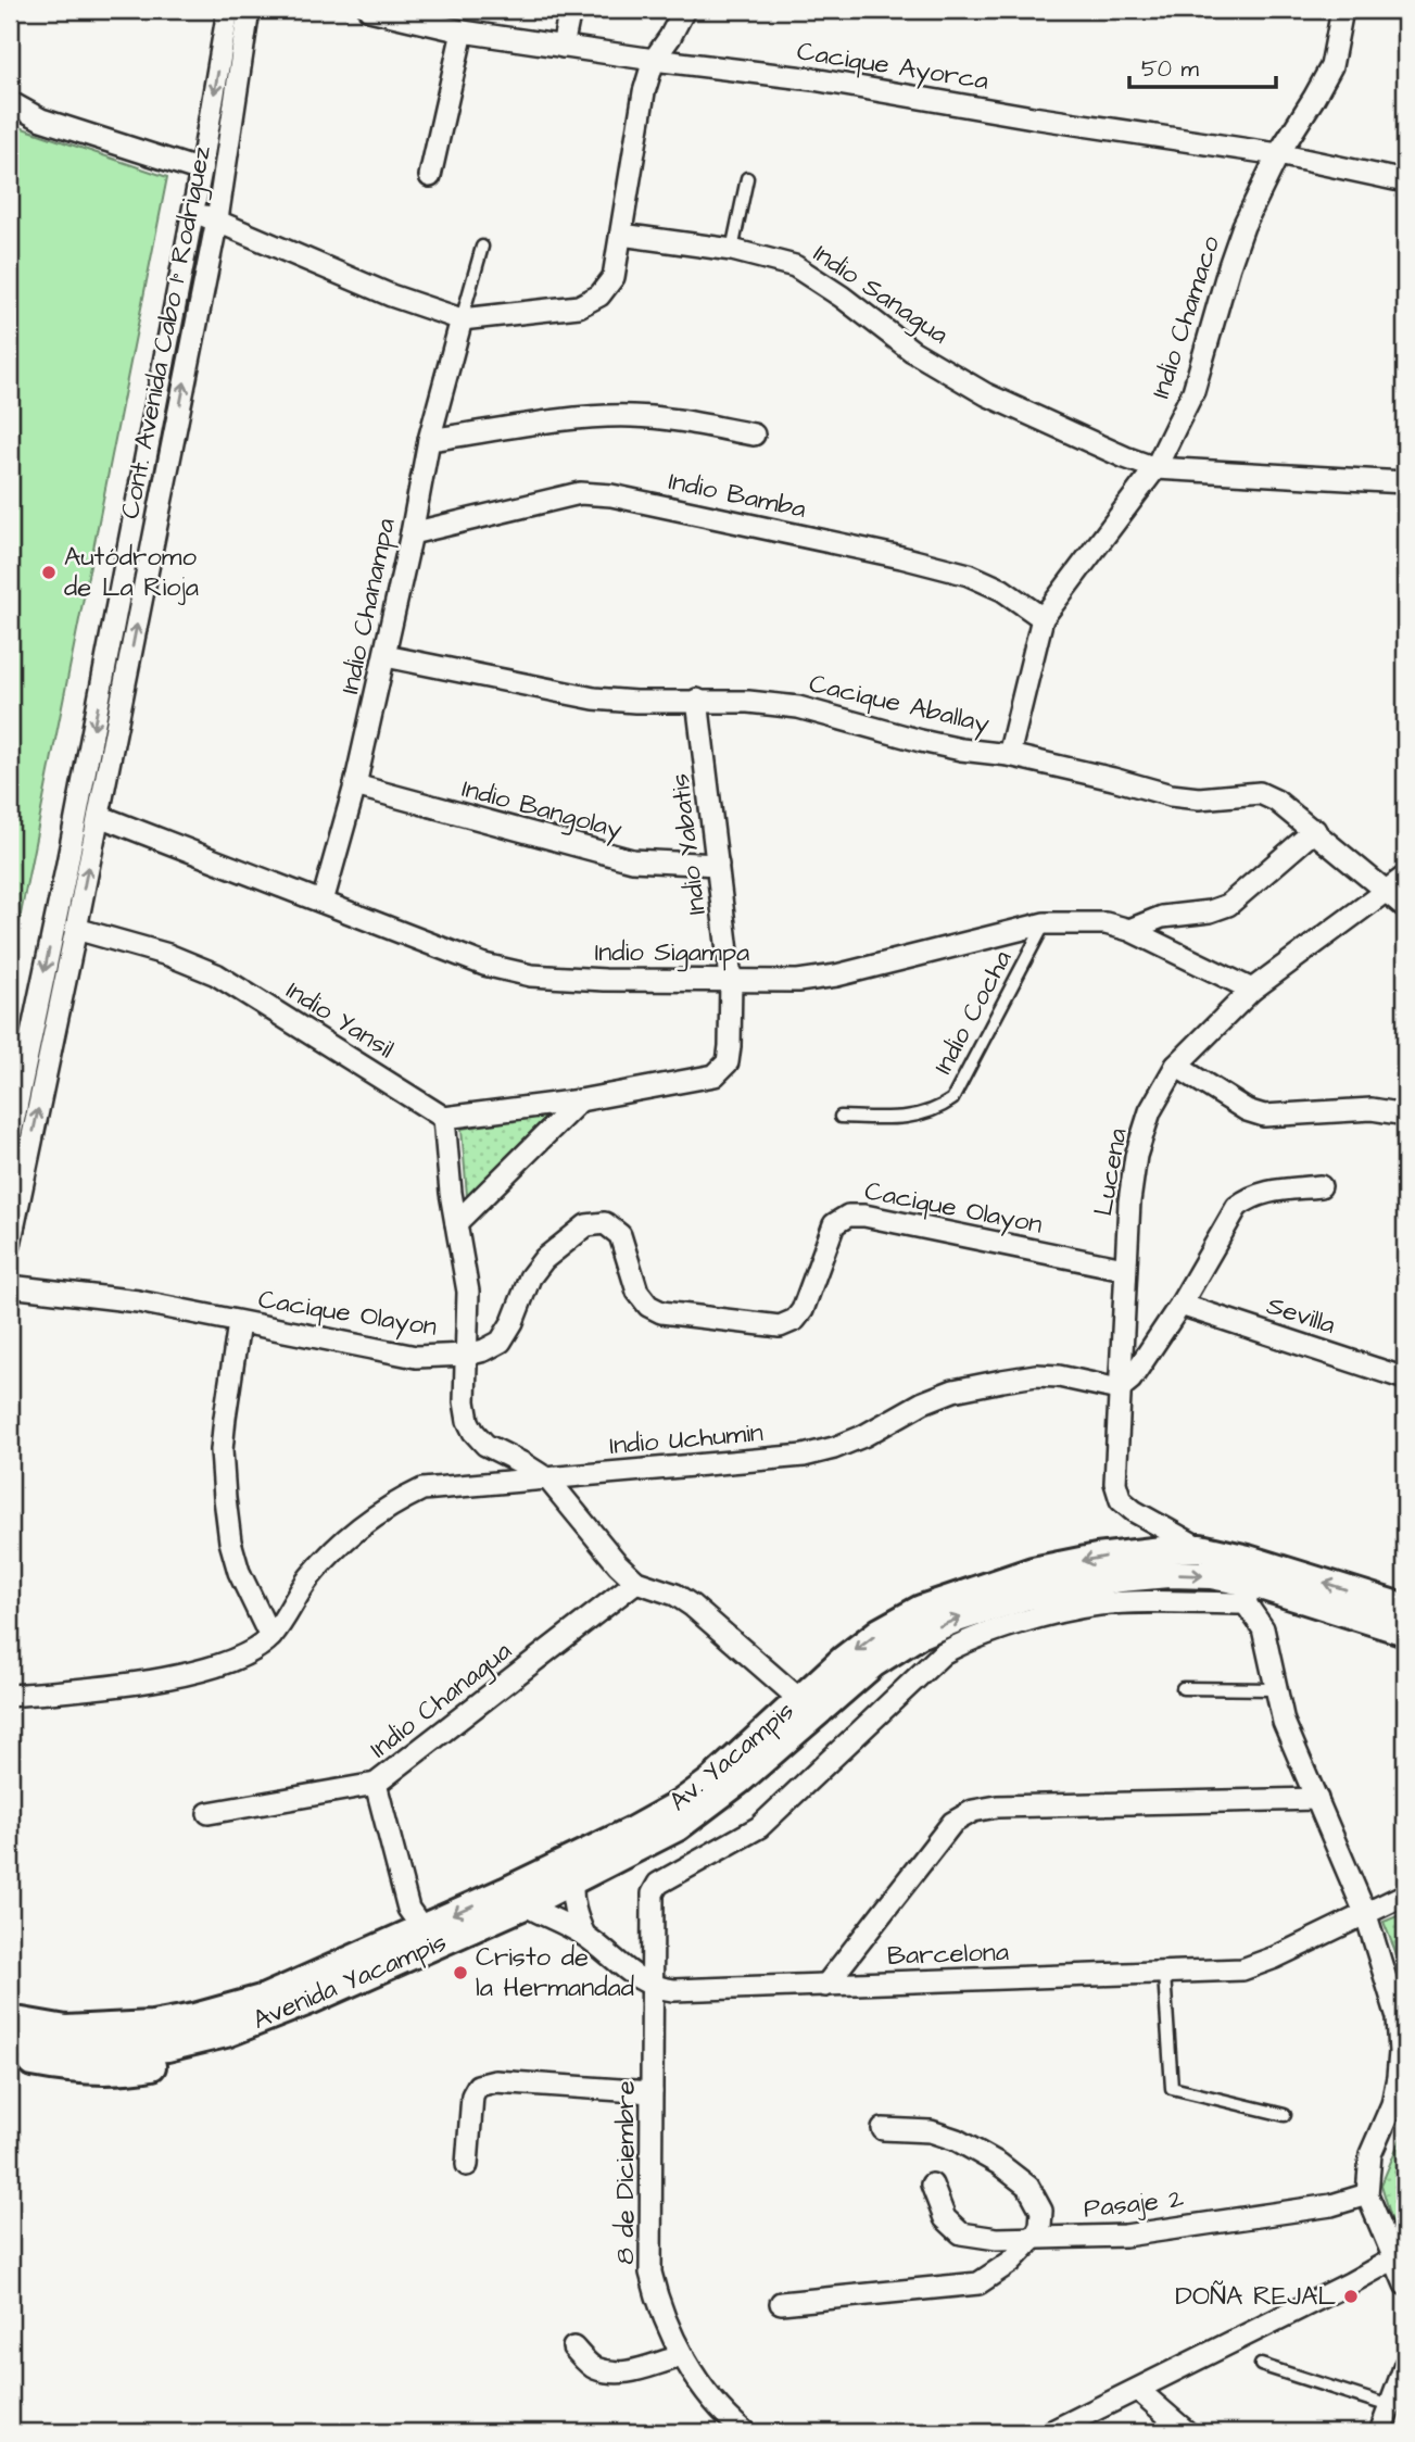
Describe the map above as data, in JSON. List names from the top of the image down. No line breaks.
{"streets":{"street":["Cacique Ayorca","Indio Sanagua","Indio Chamaco","Cont. Avenida Cabo 1° Rodriguez","Indio Bamba","Indio Chanampa","Cacique Aballay","Indio Bangolay","Indio Yabatis","Indio Sigampa","Indio Yansil","Lucena","Cacique Olayon","Sevilla","Indio Uchumin","Indio Chanagua","Av. Yacampis","Barcelona","Avenida Yacampis","8 de Diciembre","Pasaje 2"],"lane":["Indio Cocha"]},"crossings":[["Cacique Ayorca","Indio Chamaco"],["Indio Sanagua","Indio Chamaco"],["Indio Chamaco","Indio Bamba"],["Indio Chamaco","Cacique Aballay"],["Cont. Avenida Cabo 1° Rodriguez","Indio Sigampa"],["Cont. Avenida Cabo 1° Rodriguez","Indio Yansil"],["Indio Bamba","Indio Chanampa"],["Indio Chanampa","Cacique Aballay"],["Indio Chanampa","Indio Bangolay"],["Indio Chanampa","Indio Sigampa"],["Cacique Aballay","Indio Yabatis"],["Cacique Aballay","Lucena"],["Indio Bangolay","Indio Yabatis"],["Indio Yabatis","Indio Sigampa"],["Indio Sigampa","Indio Cocha"],["Indio Sigampa","Lucena"],["Lucena","Cacique Olayon"],["Lucena","Indio Uchumin"],["Lucena","Av. Yacampis"],["Av. Yacampis","Avenida Yacampis"],["Barcelona","8 de Diciembre"],["Avenida Yacampis","8 de Diciembre"]],"one_way":["Av. Yacampis"],"places":["Autódromo de La Rioja","Cristo de la Hermandad","DOÑA REJAL"],"scale_bar":"50 m"}
